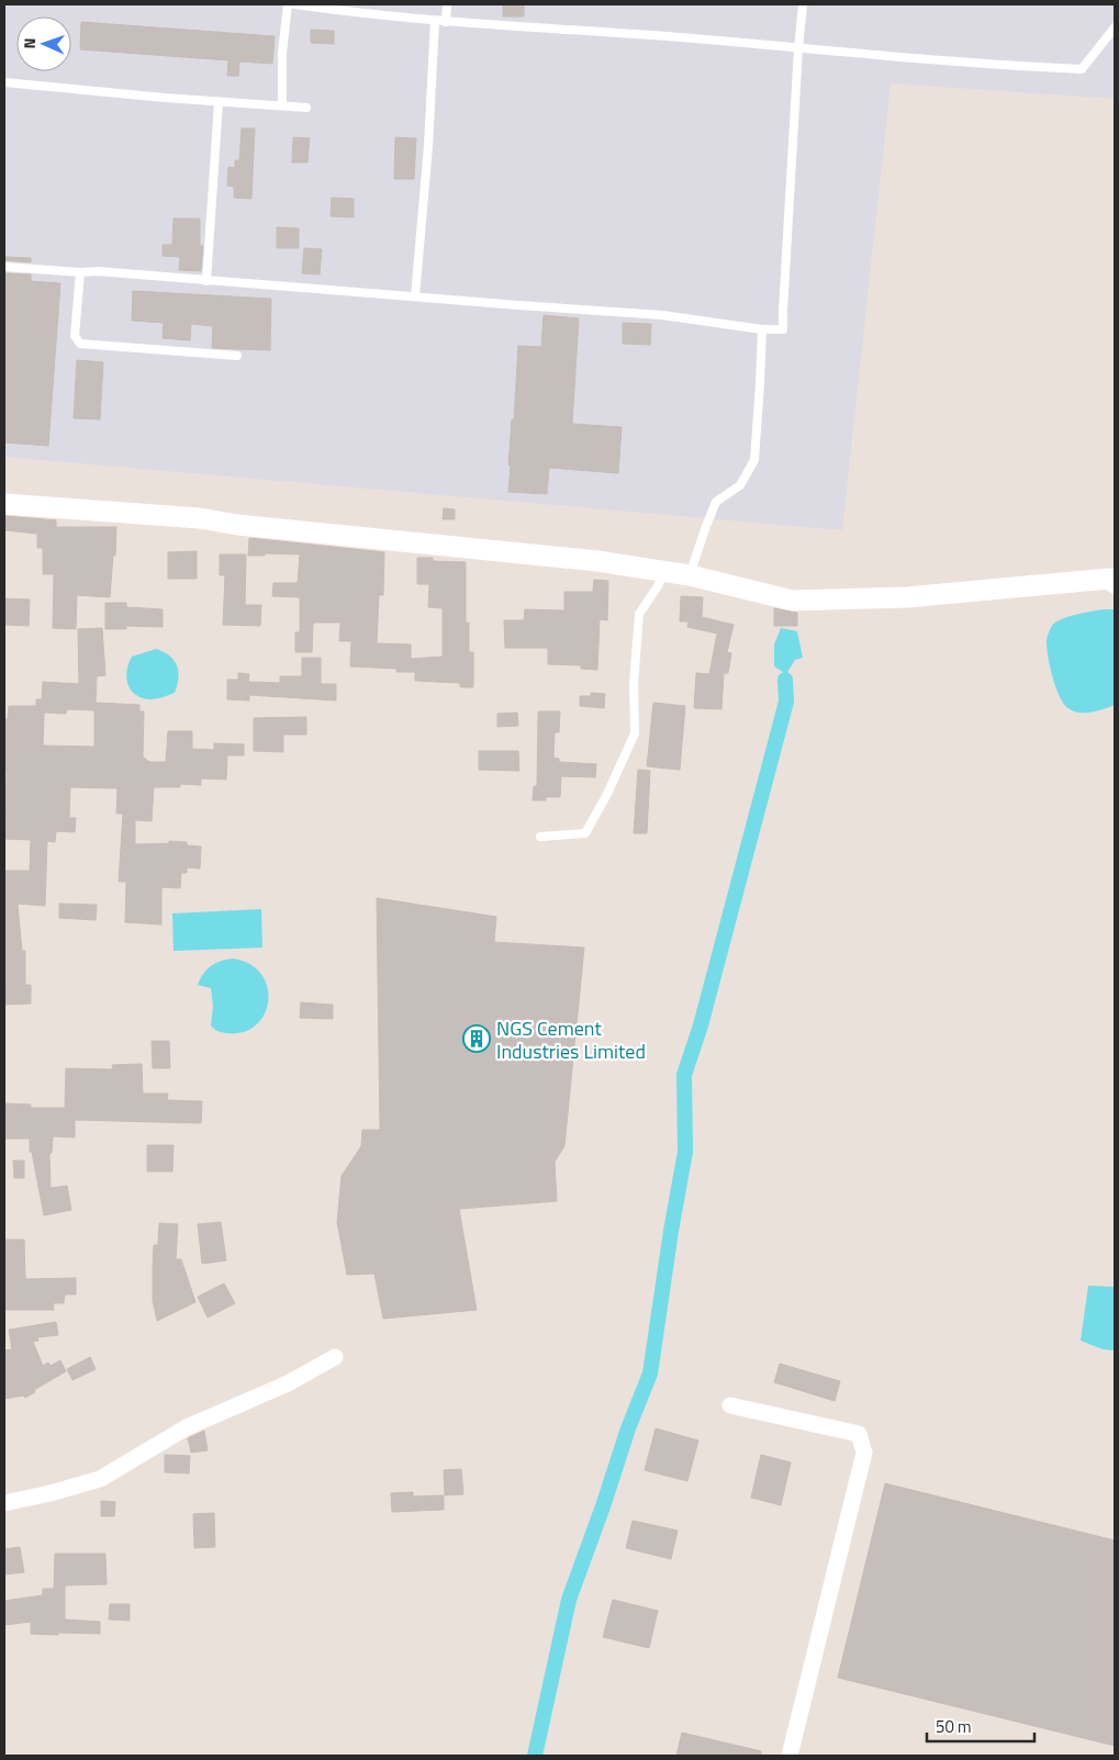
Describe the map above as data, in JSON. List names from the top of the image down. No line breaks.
{"places":{"building":["NGS Cement Industries Limited"]},"scale_bar":"50 m","north":"left"}
